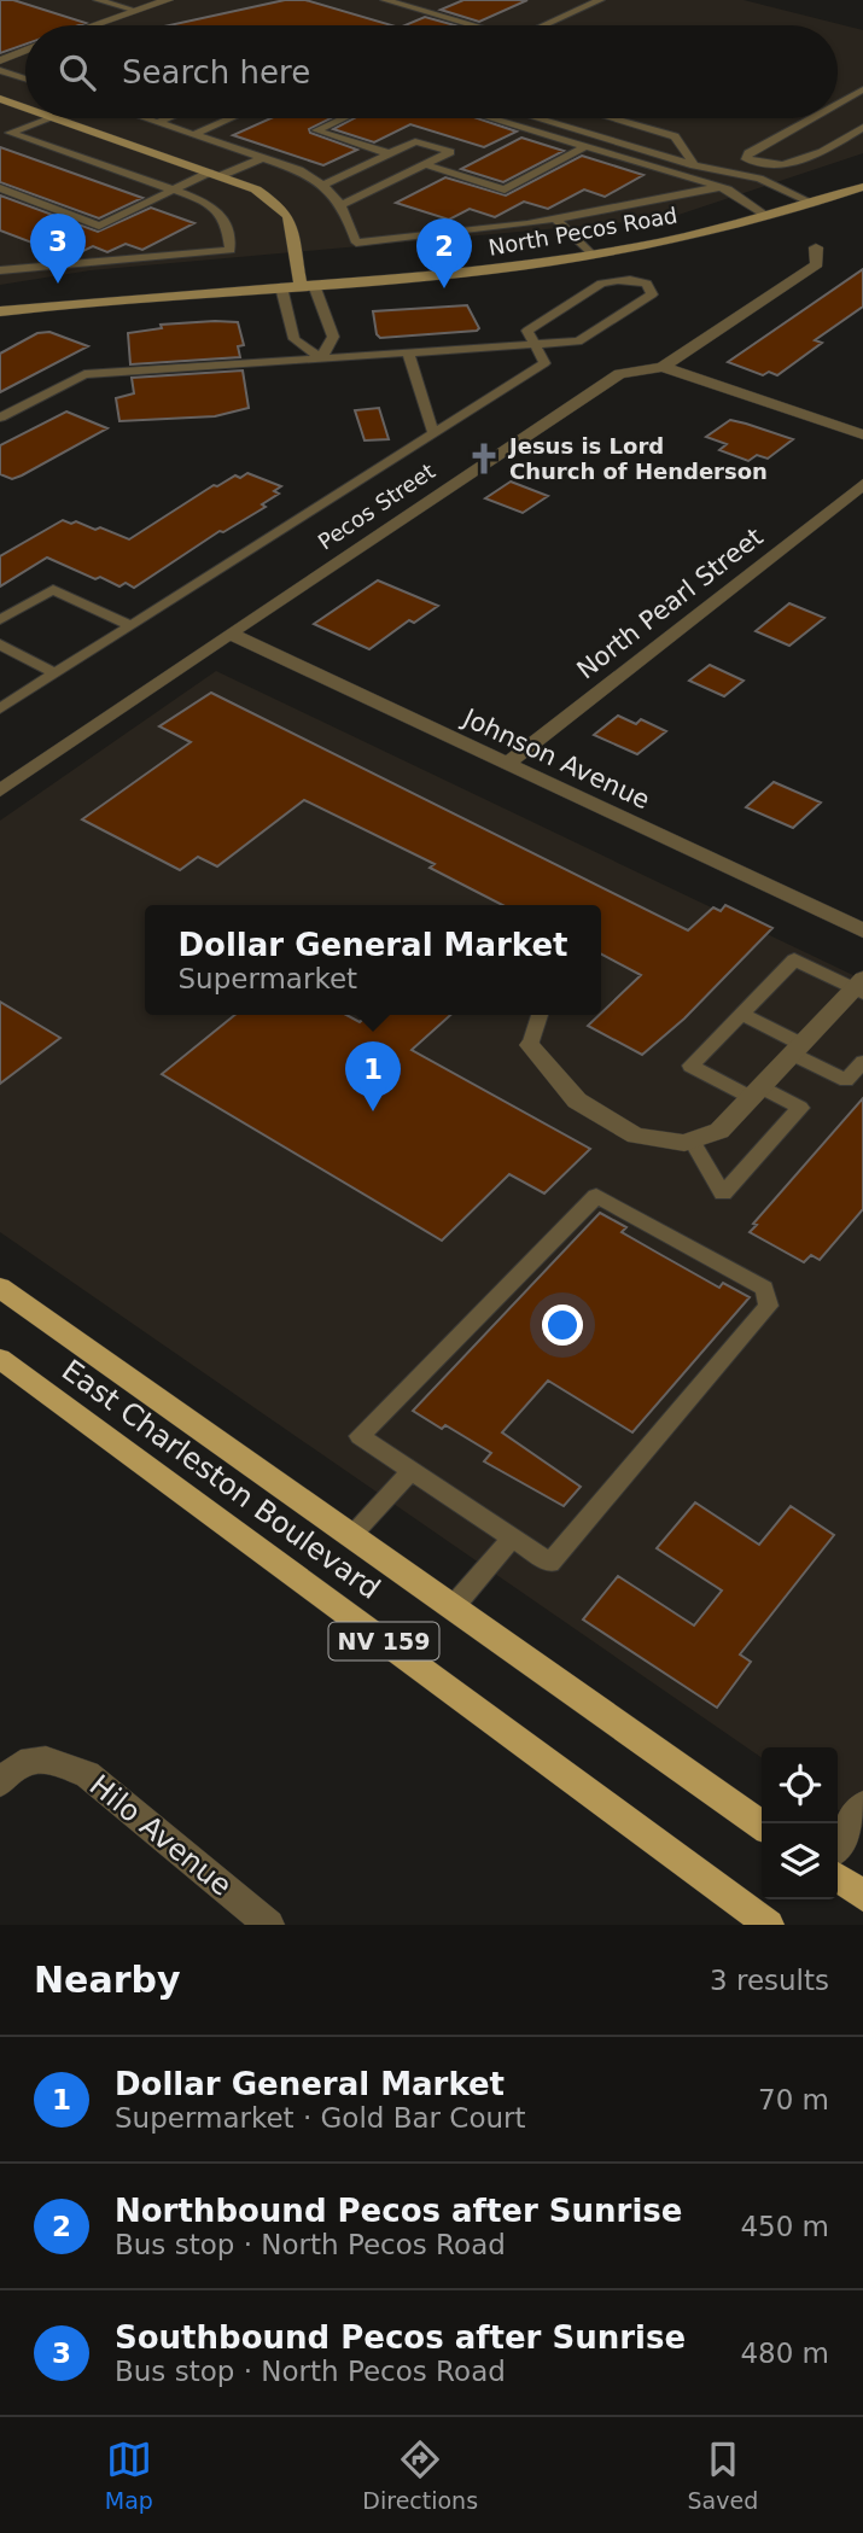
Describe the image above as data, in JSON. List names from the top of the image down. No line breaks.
{"streets":{"main road":["North Pecos Road","East Charleston Boulevard","NV 159"],"street":["Pecos Street","North Pearl Street","Johnson Avenue","Hilo Avenue"]},"crossings":[["Pecos Street","Johnson Avenue"],["North Pearl Street","Johnson Avenue"]],"places":{"church":["Jesus is Lord Church of Henderson"]},"page":{"search":"Search here","pins":["3","2","1"],"popup":["Dollar General Market","Supermarket"],"heading":["Nearby","3 results"],"list":[{"mark":"1","name":"Dollar General Market","note":"Supermarket · Gold Bar Court","value":"70 m"},{"mark":"2","name":"Northbound Pecos after Sunrise","note":"Bus stop · North Pecos Road","value":"450 m"},{"mark":"3","name":"Southbound Pecos after Sunrise","note":"Bus stop · North Pecos Road","value":"480 m"}],"nav":["Map","Directions","Saved"]}}
